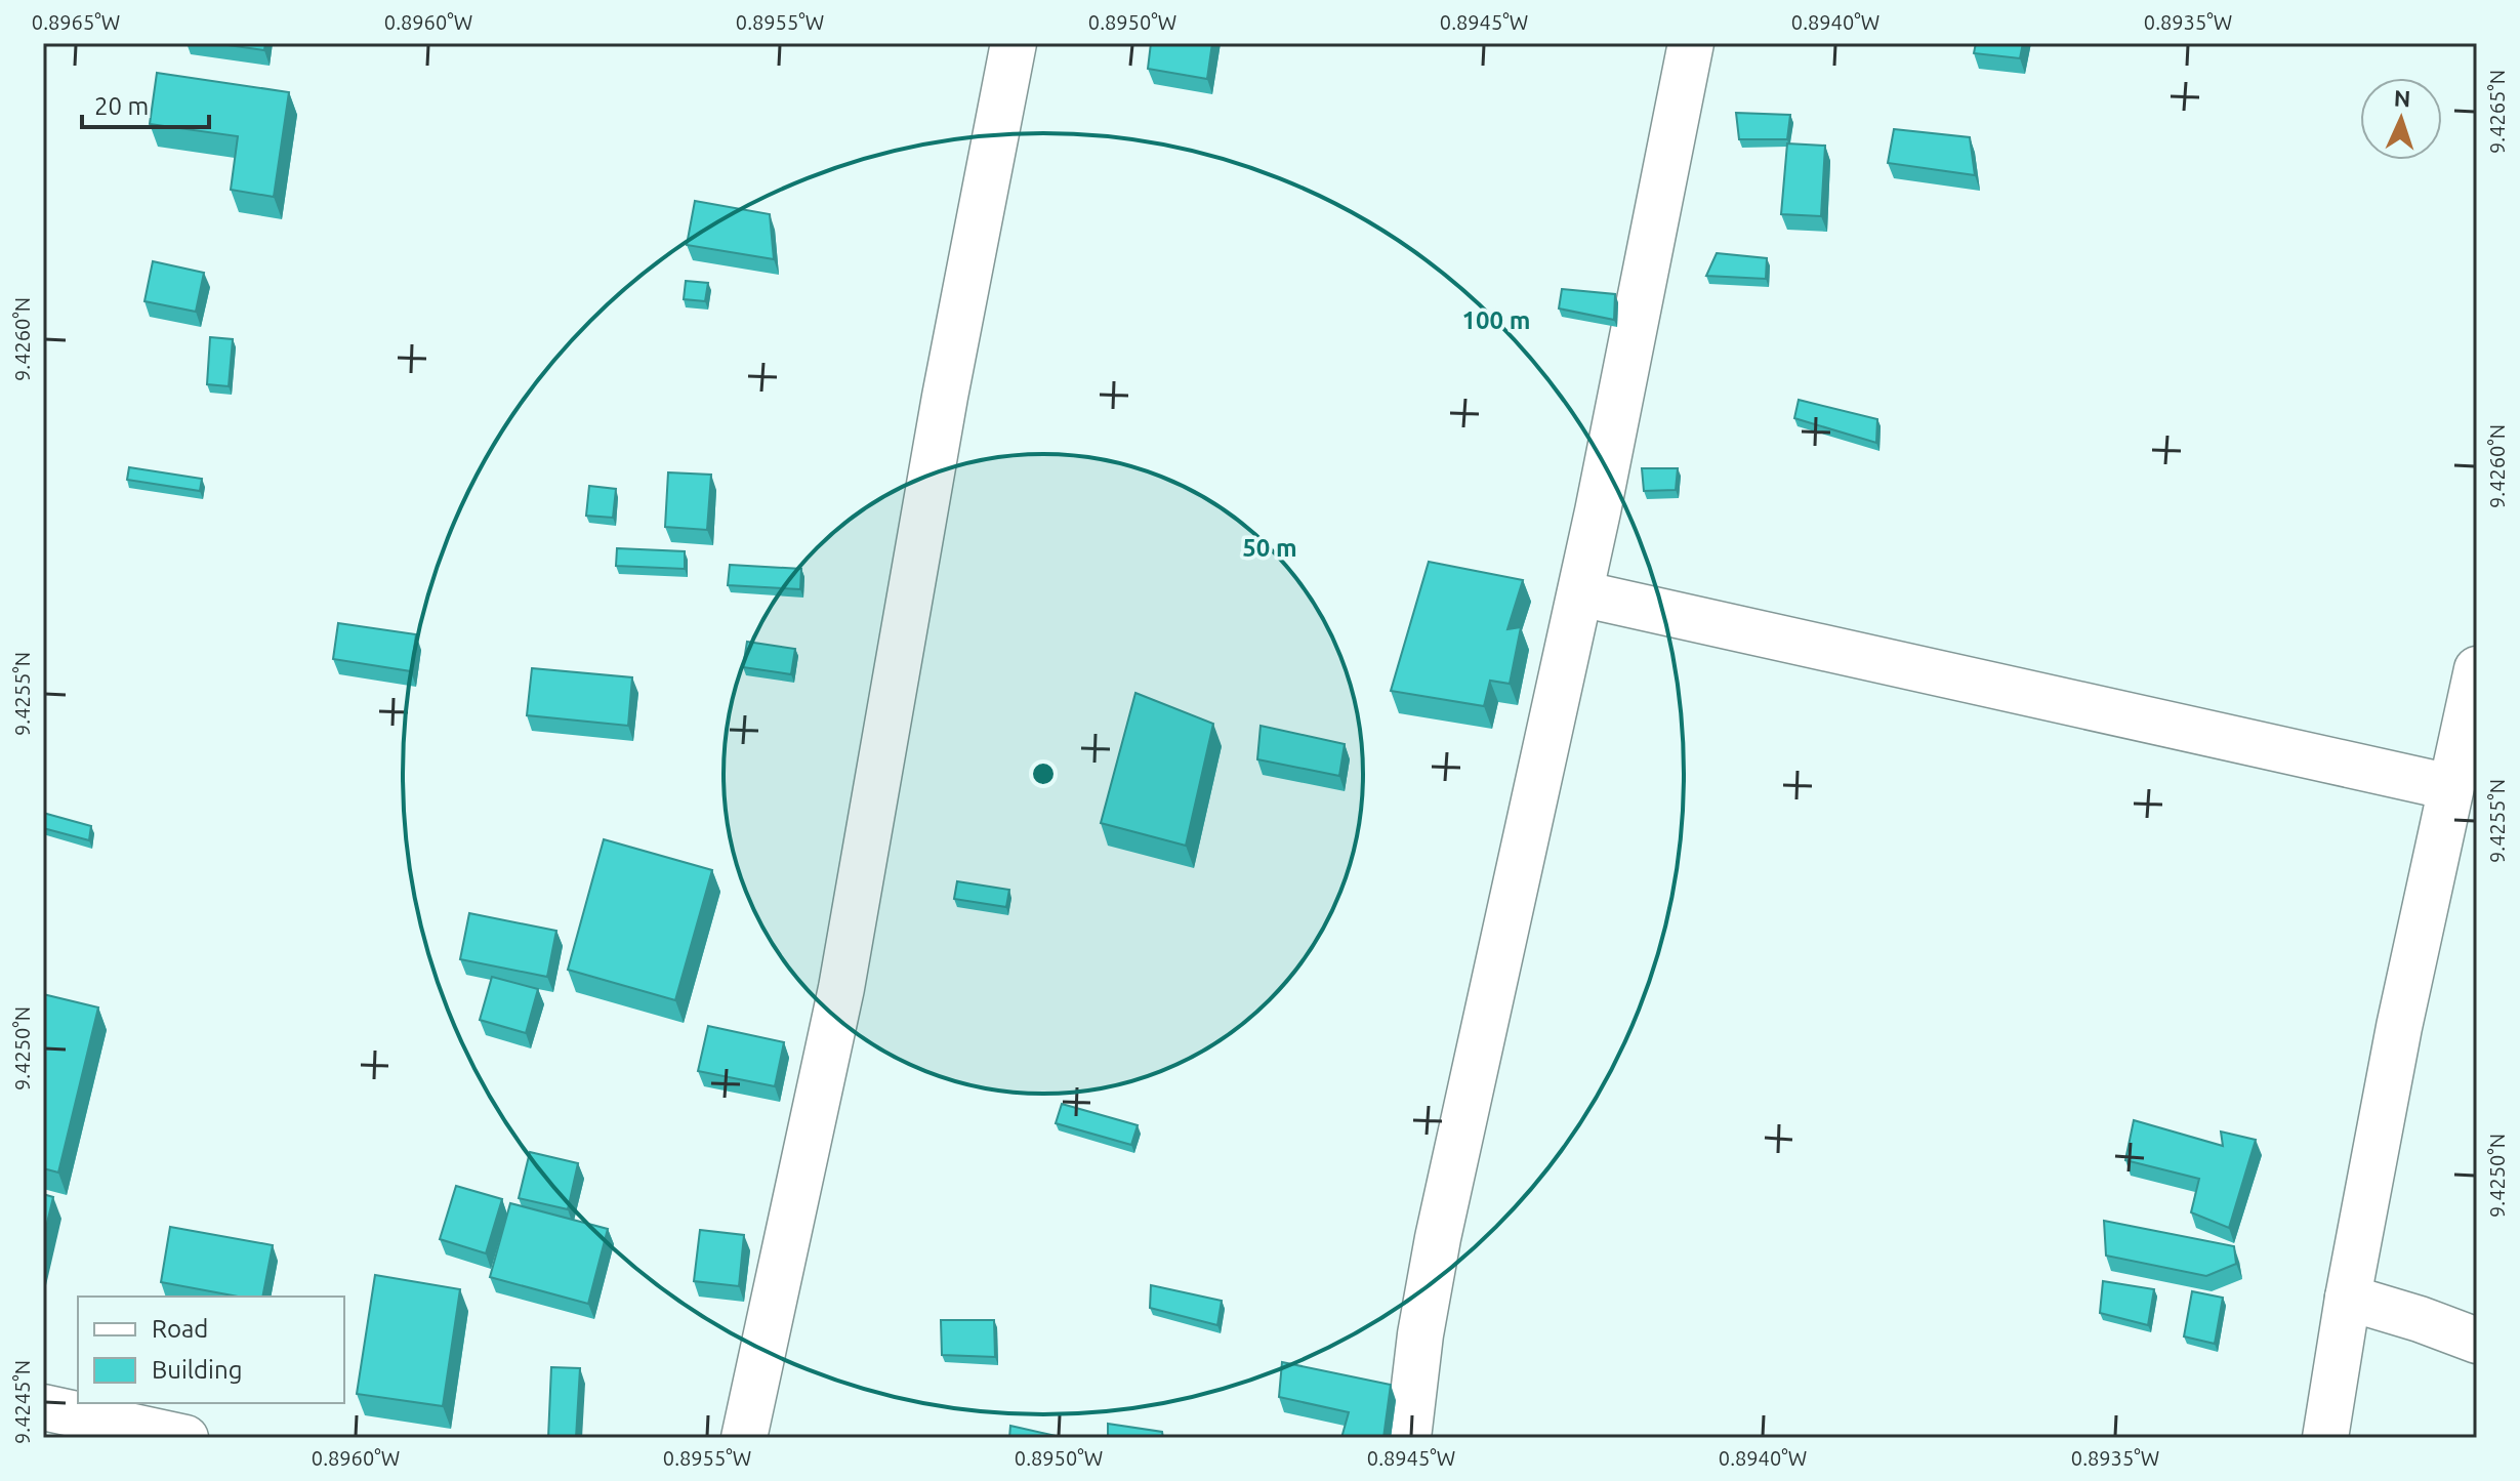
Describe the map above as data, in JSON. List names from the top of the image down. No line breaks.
{"legend":["Road","Building"],"scale_bar":"20 m","north":"top","coordinates":["0.8965°W","0.8960°W","0.8955°W","0.8950°W","0.8945°W","0.8940°W","0.8935°W","9.4265°N","9.4260°N","9.4255°N","9.4250°N","9.4245°N"],"rings":["100 m","50 m"]}
